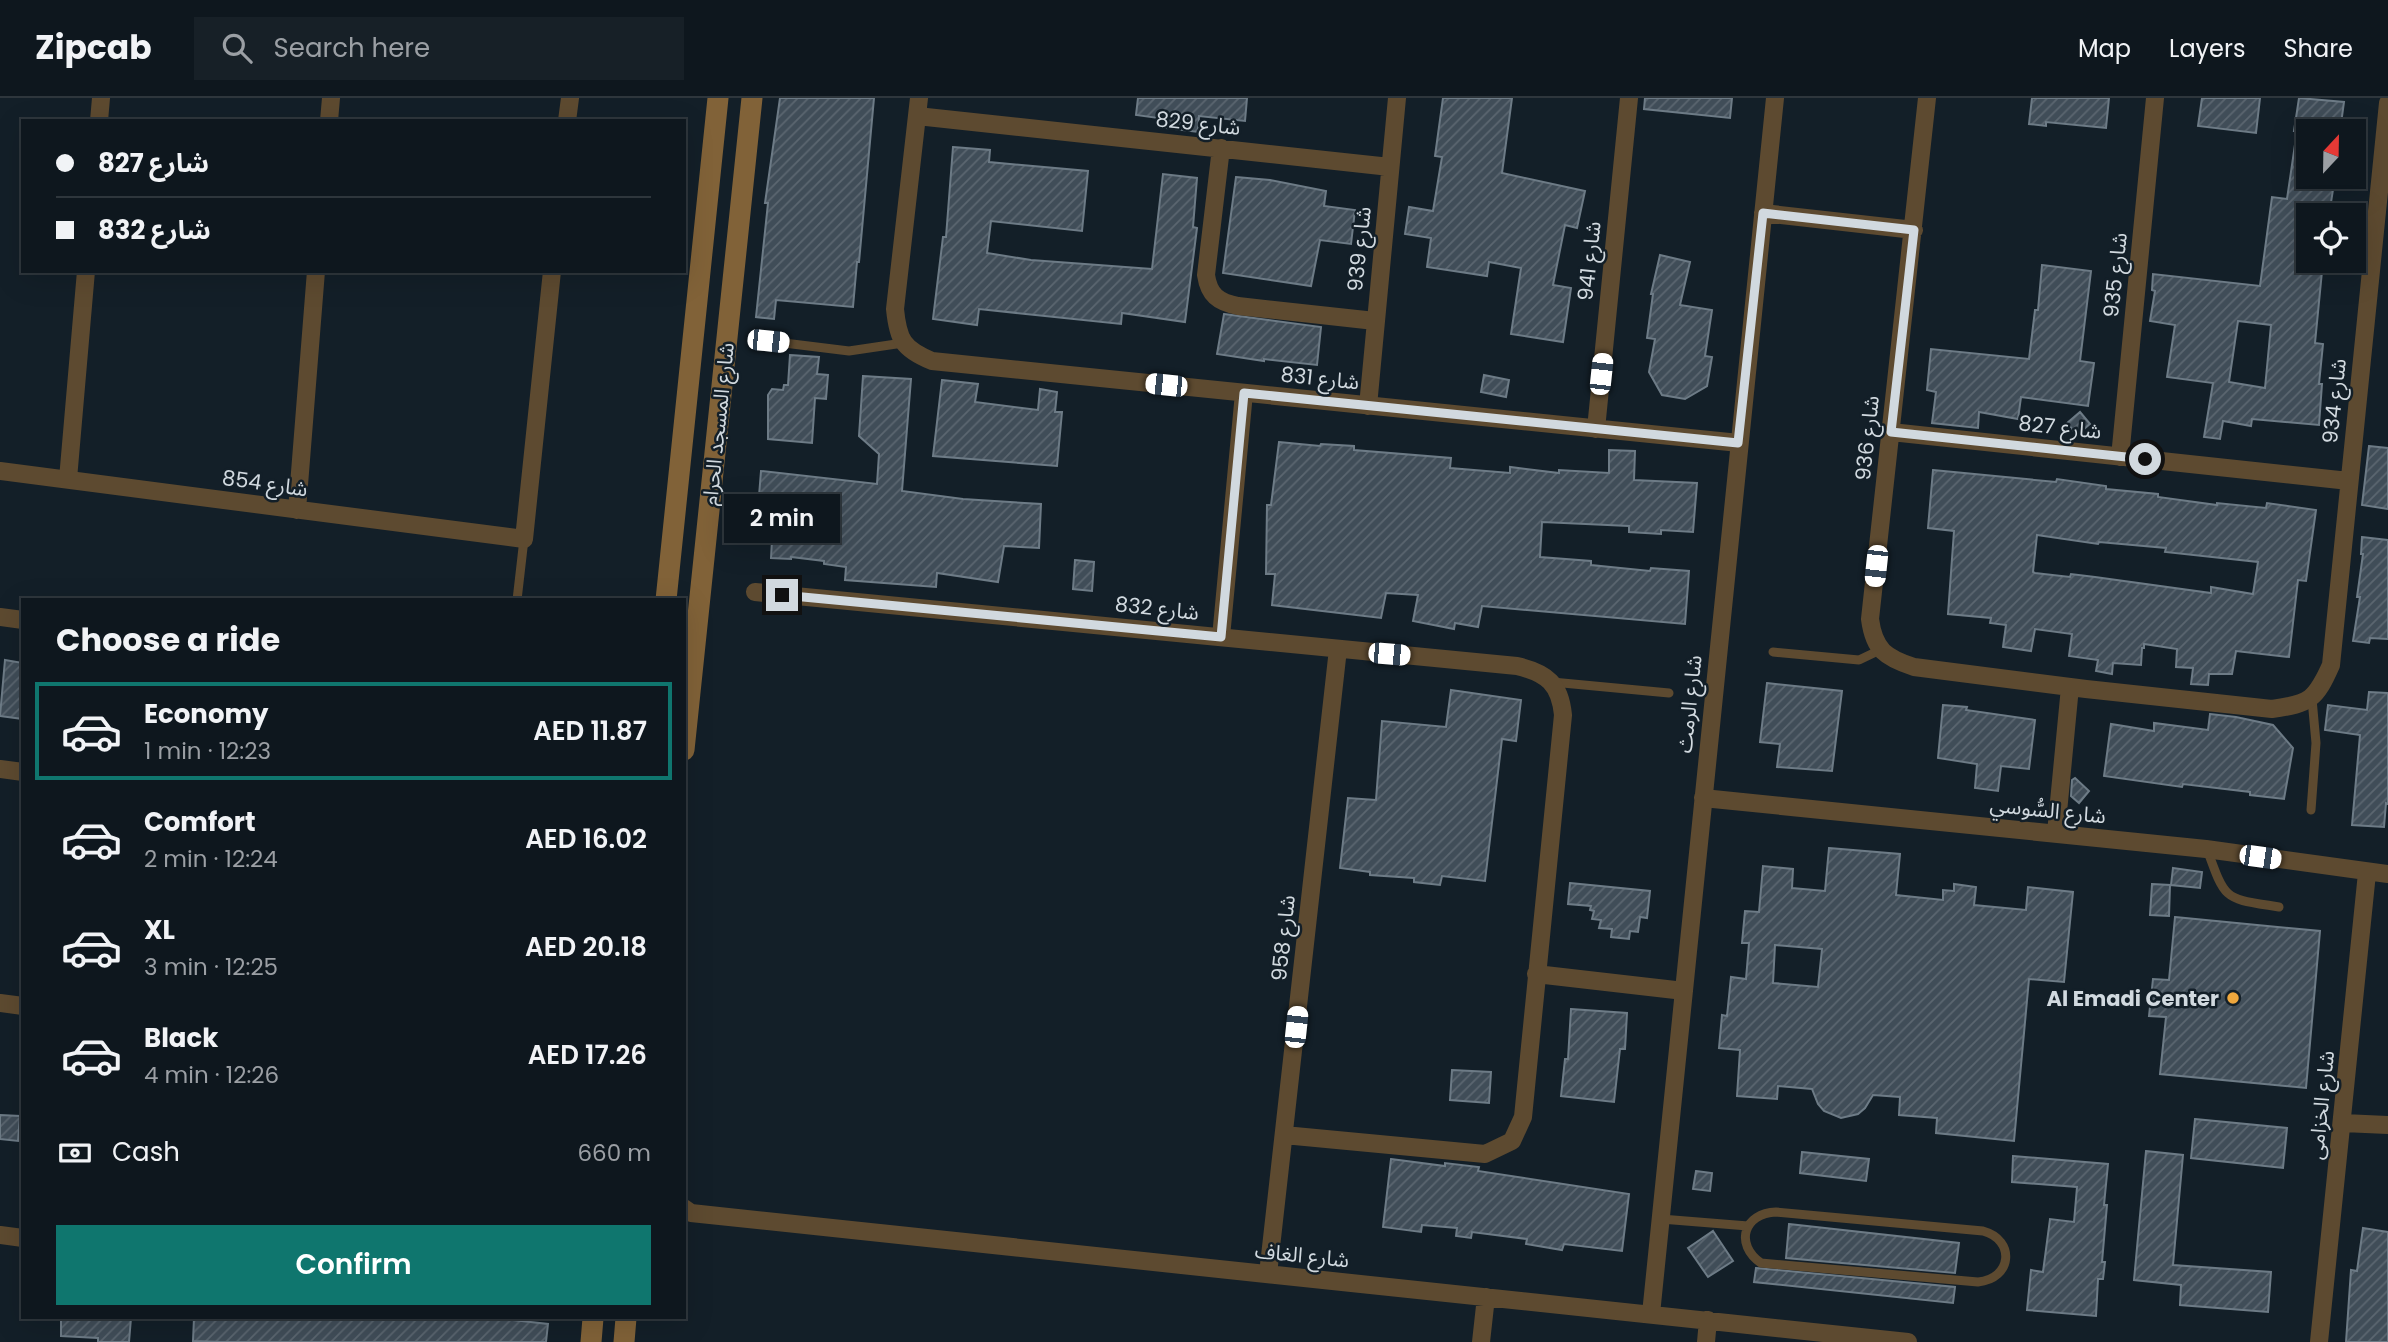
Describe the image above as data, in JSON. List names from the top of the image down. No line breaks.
{"streets":{"street":["شارع 829","شارع 939","شارع 941","شارع 935","شارع 831","شارع 934","شارع المسجد الحرام","شارع 827","شارع 936","شارع 854","شارع 832","شارع الرمث","شارع السُّوسي","شارع 958","شارع الخزامى","شارع الغاف"]},"crossings":[["شارع 829","شارع 939"],["شارع 939","شارع 831"],["شارع 941","شارع 831"],["شارع 935","شارع 827"],["شارع 831","شارع الرمث"],["شارع 934","شارع 827"],["شارع 827","شارع 936"],["شارع 832","شارع 958"],["شارع الرمث","شارع السُّوسي"],["شارع الرمث","شارع الغاف"],["شارع السُّوسي","شارع الخزامى"],["شارع 958","شارع الغاف"]],"places":["Al Emadi Center"],"north":"top","page":{"header":"Zipcab","search":"Search here","nav":["Map","Layers","Share"],"banner":["شارع 827","شارع 832"],"bubble":"2 min","heading":"Choose a ride","list":[{"name":"Economy","note":"1 min · 12:23","value":"AED 11.87"},{"name":"Comfort","note":"2 min · 12:24","value":"AED 16.02"},{"name":"XL","note":"3 min · 12:25","value":"AED 20.18"},{"name":"Black","note":"4 min · 12:26","value":"AED 17.26"}],"pay":["Cash","660 m"],"buttons":"Confirm"}}
